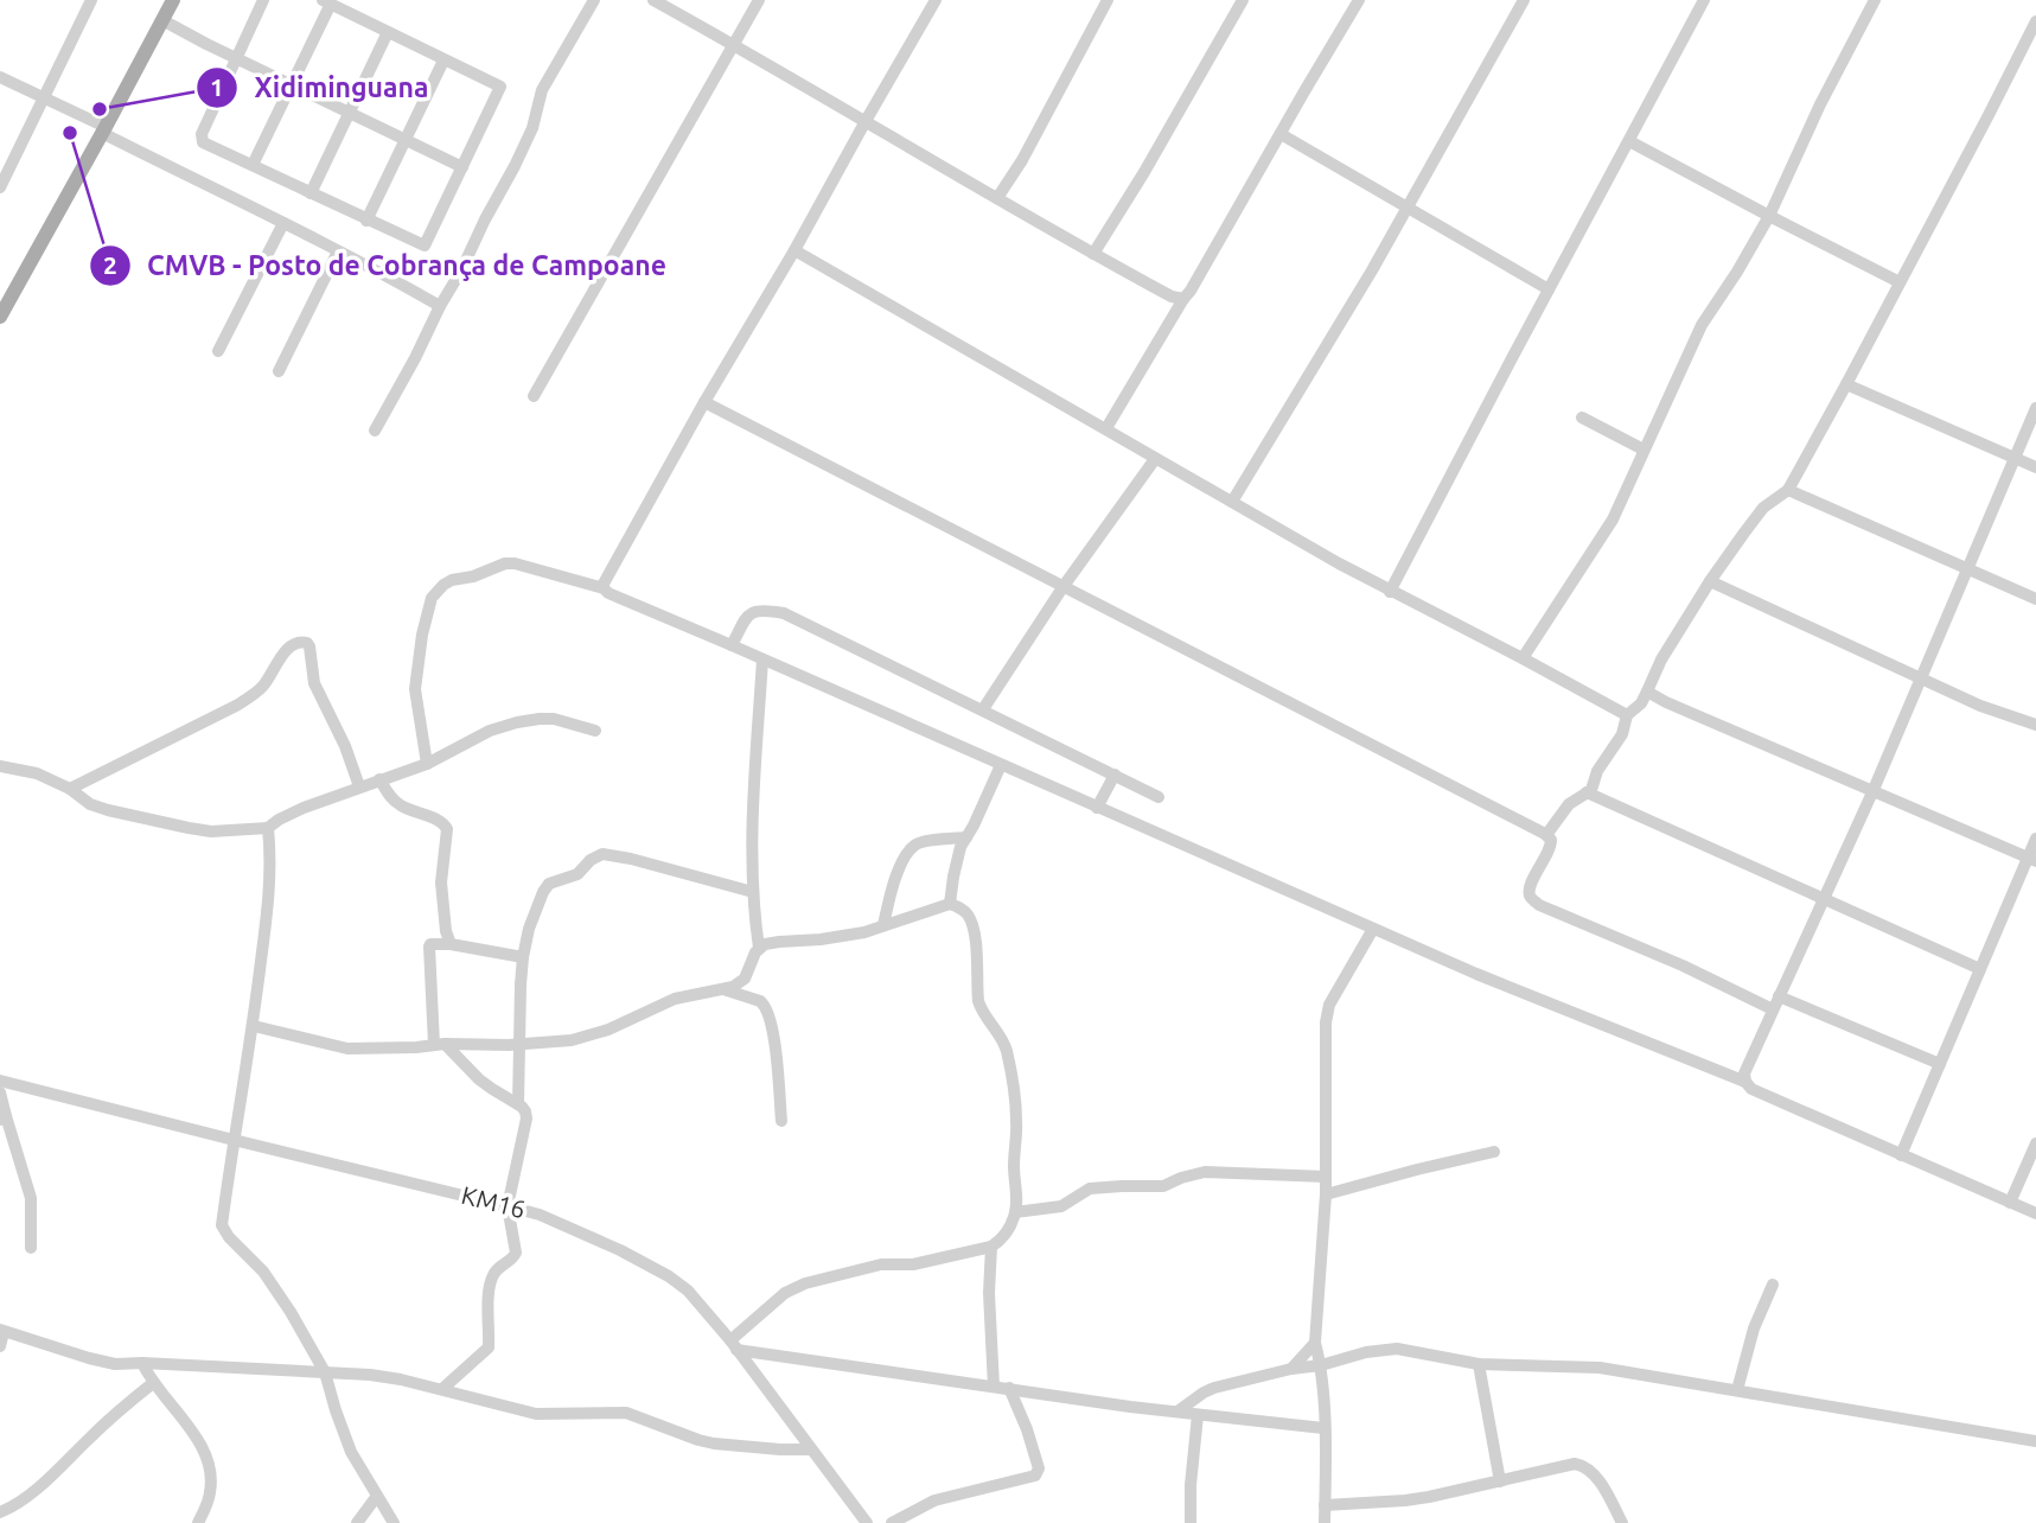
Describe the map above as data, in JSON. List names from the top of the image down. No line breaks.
{"streets":{"street":["KM16"]},"places":["Xidiminguana","CMVB - Posto de Cobrança de Campoane"]}
